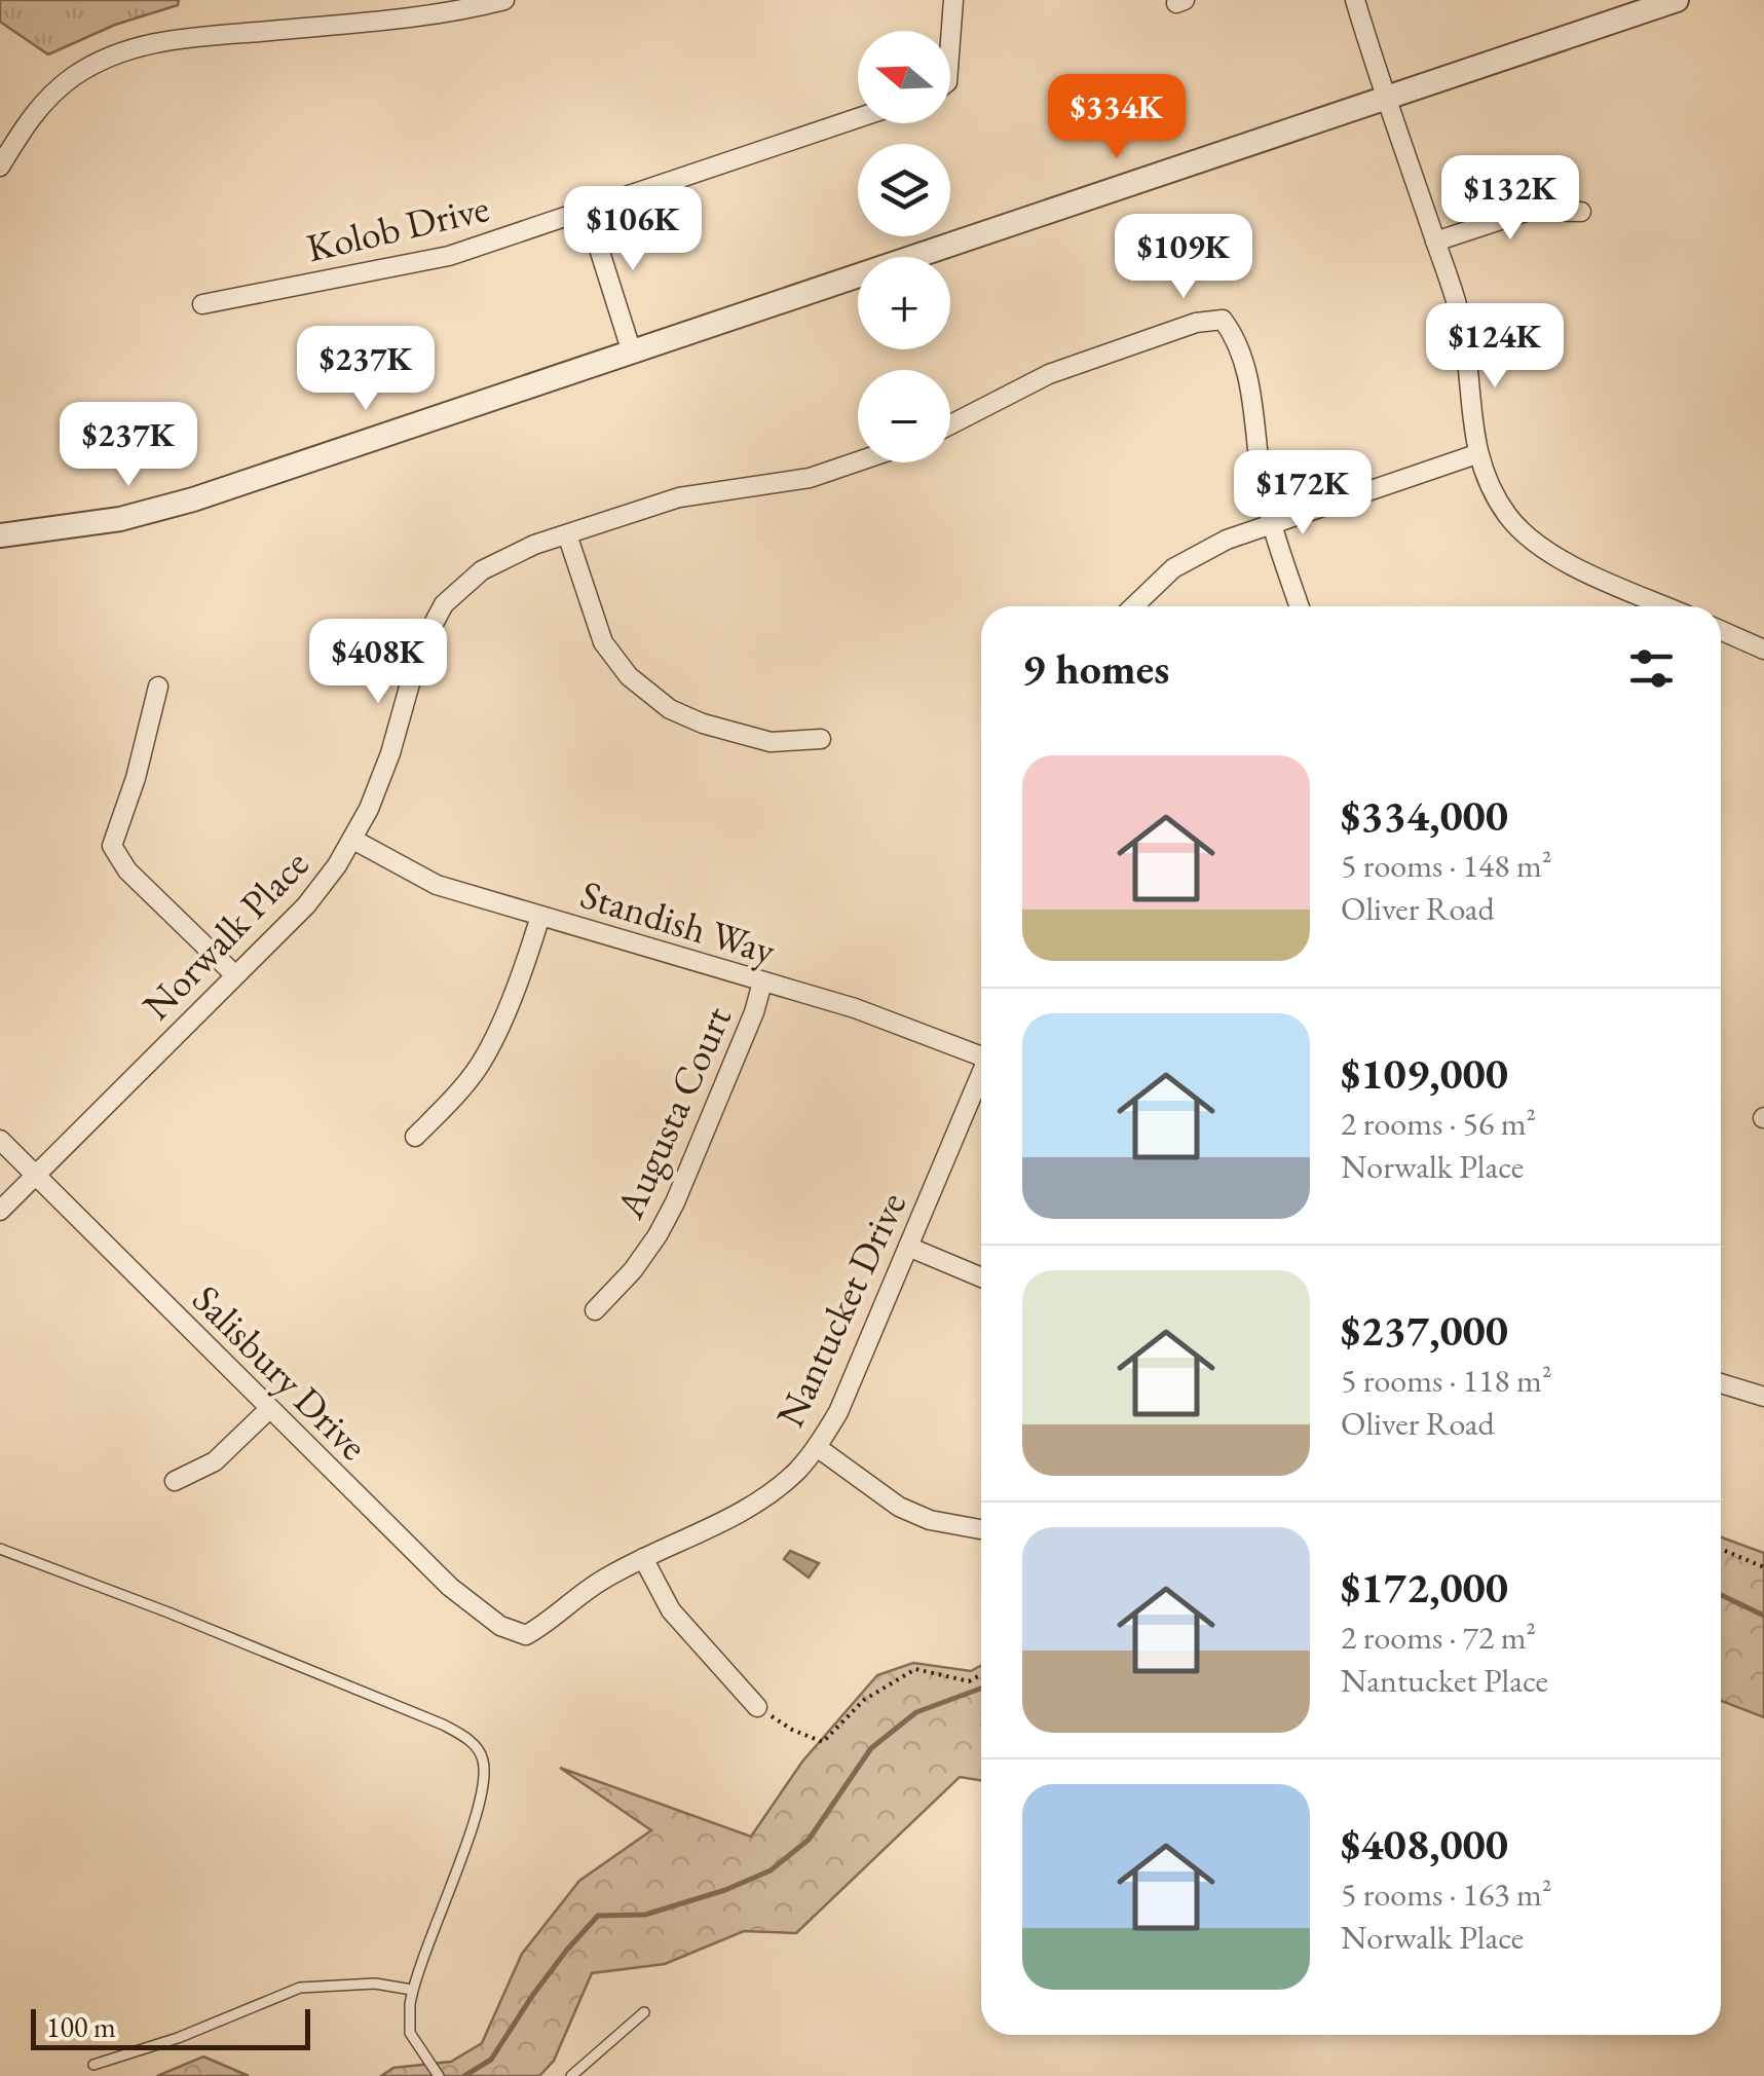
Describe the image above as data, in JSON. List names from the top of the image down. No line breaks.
{"streets":{"street":["Kolob Drive","Standish Way","Norwalk Place","Augusta Court","Nantucket Drive","Salisbury Drive"]},"crossings":[["Standish Way","Norwalk Place"],["Standish Way","Augusta Court"],["Norwalk Place","Salisbury Drive"],["Nantucket Drive","Salisbury Drive"]],"scale_bar":"100 m","north":"left","page":{"map_buttons":["+","−"],"price":["$334K","$132K","$106K","$109K","$124K","$237K","$237K","$172K","$408K"],"heading":"9 homes","list":[{"name":"$334,000","note":"5 rooms · 148 m² · Oliver Road"},{"name":"$109,000","note":"2 rooms · 56 m² · Norwalk Place"},{"name":"$237,000","note":"5 rooms · 118 m² · Oliver Road"},{"name":"$172,000","note":"2 rooms · 72 m² · Nantucket Place"},{"name":"$408,000","note":"5 rooms · 163 m² · Norwalk Place"}],"scale":"100 m"}}
